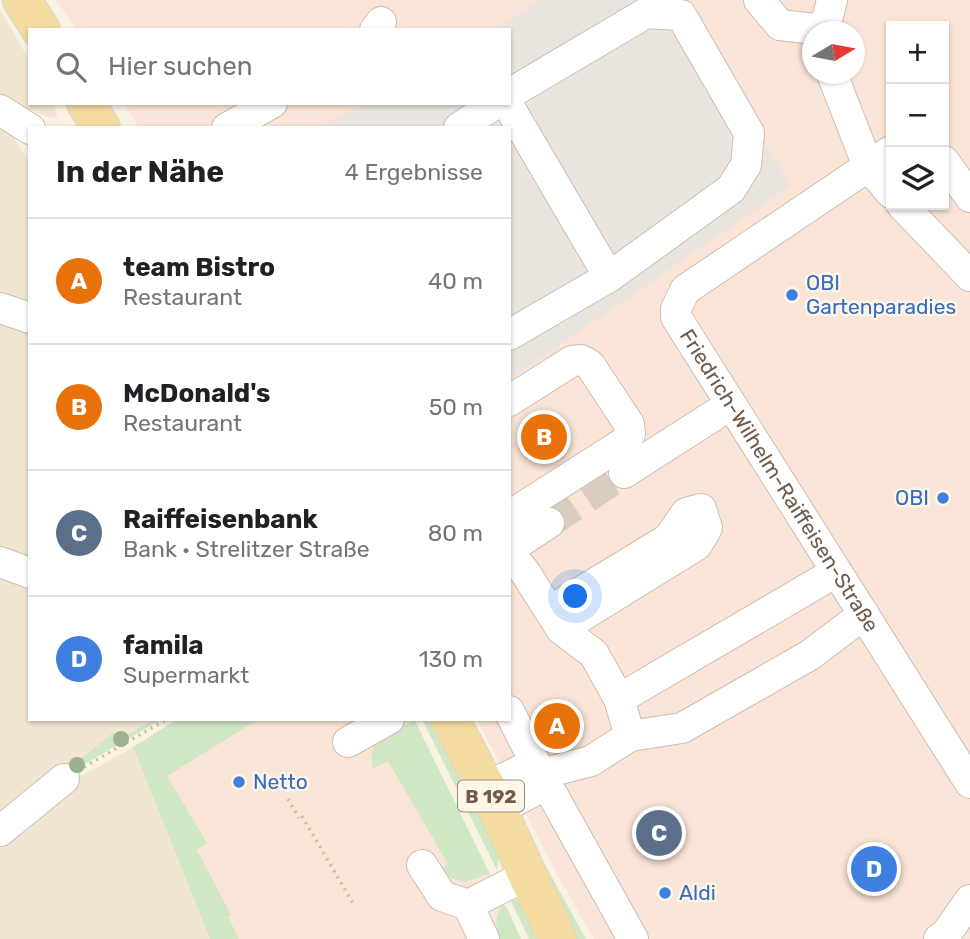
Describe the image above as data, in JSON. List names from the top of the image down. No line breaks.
{"streets":{"main road":["B 192"],"street":["Friedrich-Wilhelm-Raiffeisen-Straße"]},"places":["OBI Gartenparadies","OBI","Netto","Aldi"],"north":"right","page":{"map_buttons":["+","−"],"search":"Hier suchen","heading":["In der Nähe","4 Ergebnisse"],"list":[{"mark":"A","name":"team Bistro","note":"Restaurant","value":"40 m"},{"mark":"B","name":"McDonald's","note":"Restaurant","value":"50 m"},{"mark":"C","name":"Raiffeisenbank","note":"Bank · Strelitzer Straße","value":"80 m"},{"mark":"D","name":"famila","note":"Supermarkt","value":"130 m"}],"pins":["B","A","C","D"]}}
